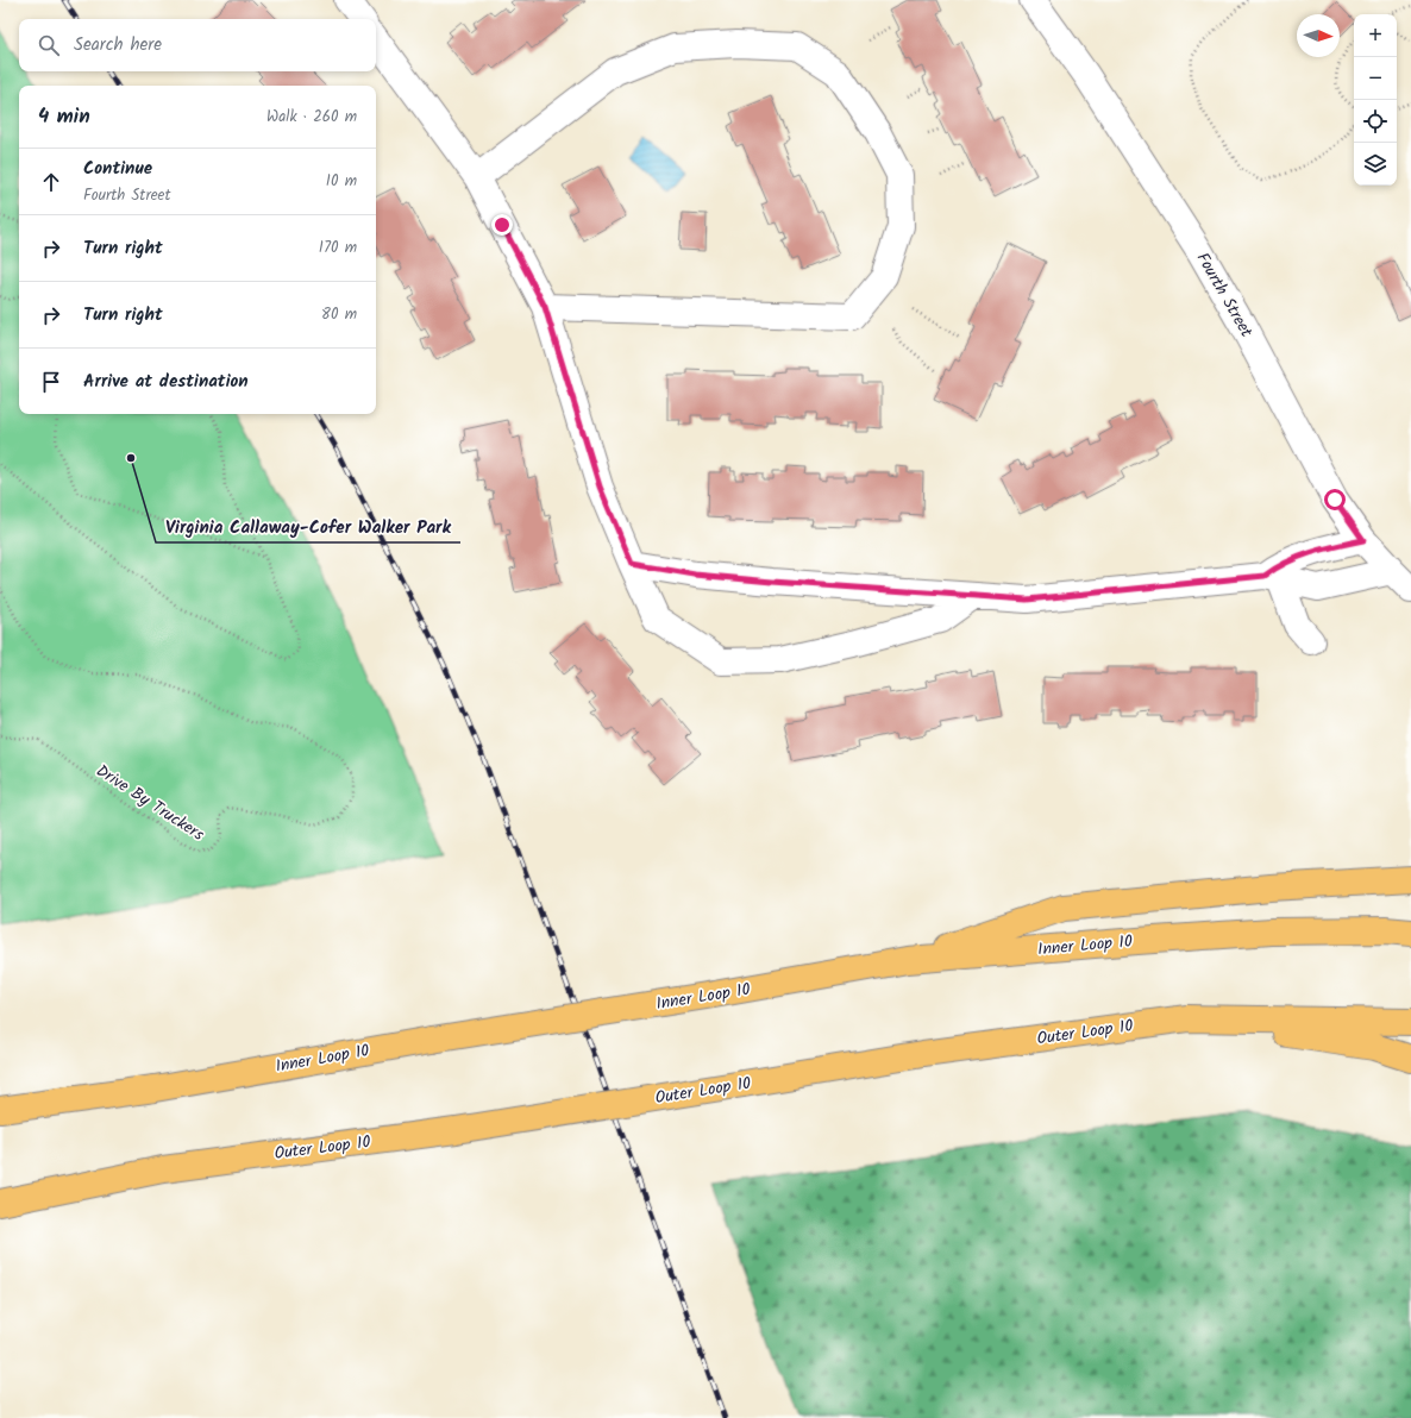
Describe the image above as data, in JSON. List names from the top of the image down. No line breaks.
{"streets":{"highway":["Inner Loop 10","Outer Loop 10"],"street":["Fourth Street"],"path":["Drive By Truckers"]},"places":["Virginia Callaway-Cofer Walker Park"],"north":"right","page":{"map_buttons":["+","−"],"search":"Search here","heading":["4 min","Walk · 260 m"],"list":[["Continue","Fourth Street","10 m"],["Turn right","170 m"],["Turn right","80 m"],"Arrive at destination"]}}
